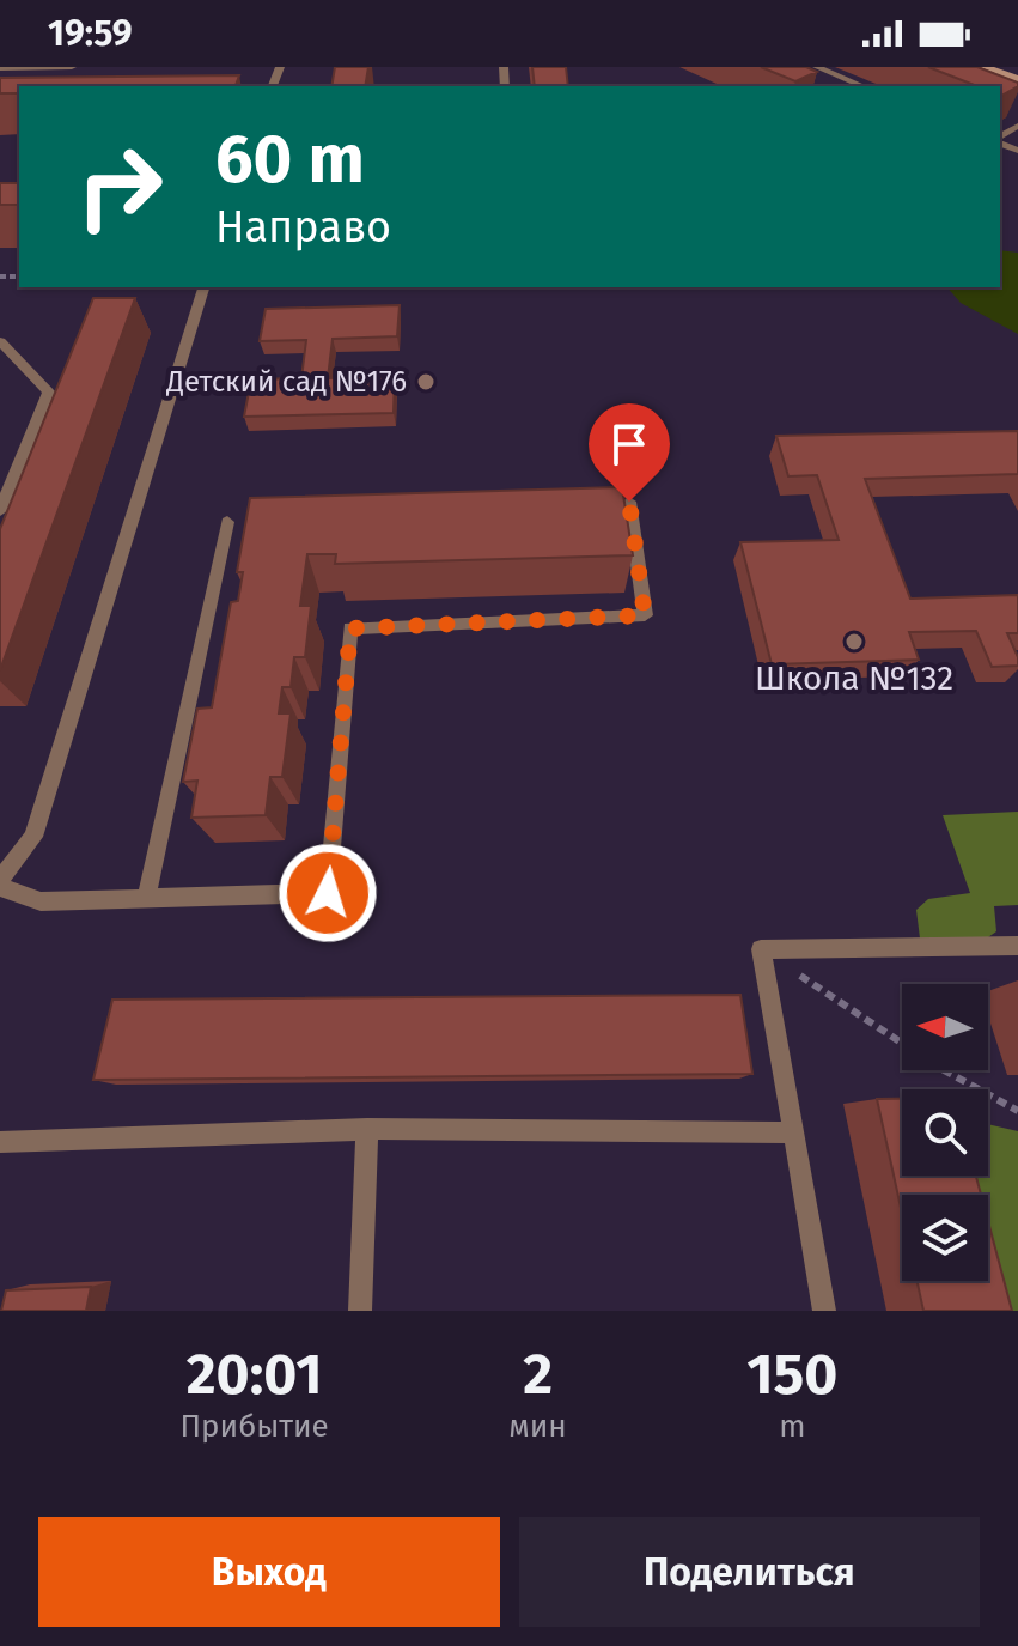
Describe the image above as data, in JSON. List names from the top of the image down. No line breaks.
{"places":["Детский сад №176","Школа №132"],"north":"left","page":{"status":"19:59","turn":["60 m","Направо"],"eta":["20:01","Прибытие","2","мин","150","m"],"buttons":["Выход","Поделиться"]}}
